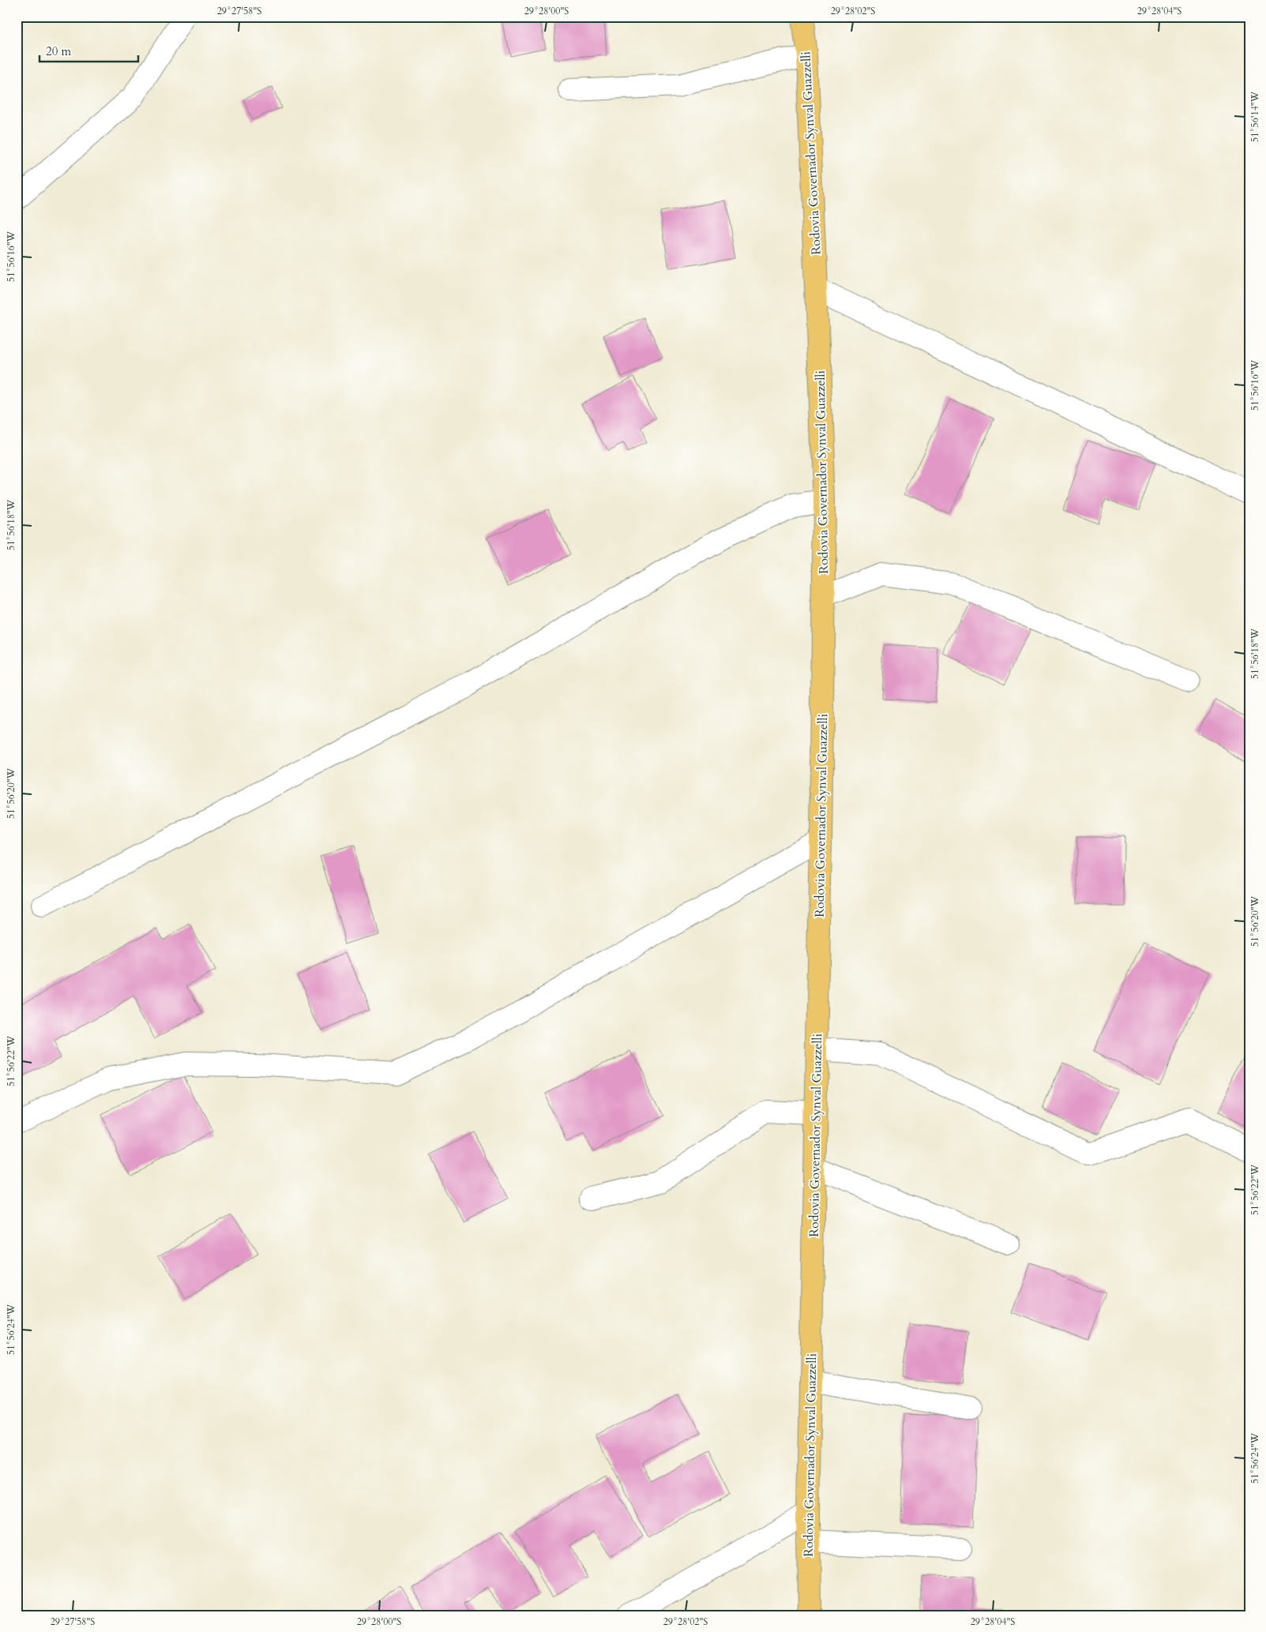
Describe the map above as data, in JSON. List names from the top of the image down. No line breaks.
{"streets":{"main road":["Rodovia Governador Synval Guazzelli"]},"scale_bar":"20 m","coordinates":["29°27'58\"S","29°28'00\"S","29°28'02\"S","29°28'04\"S","51°56'14\"W","51°56'16\"W","51°56'18\"W","51°56'20\"W","51°56'22\"W","51°56'24\"W"]}
